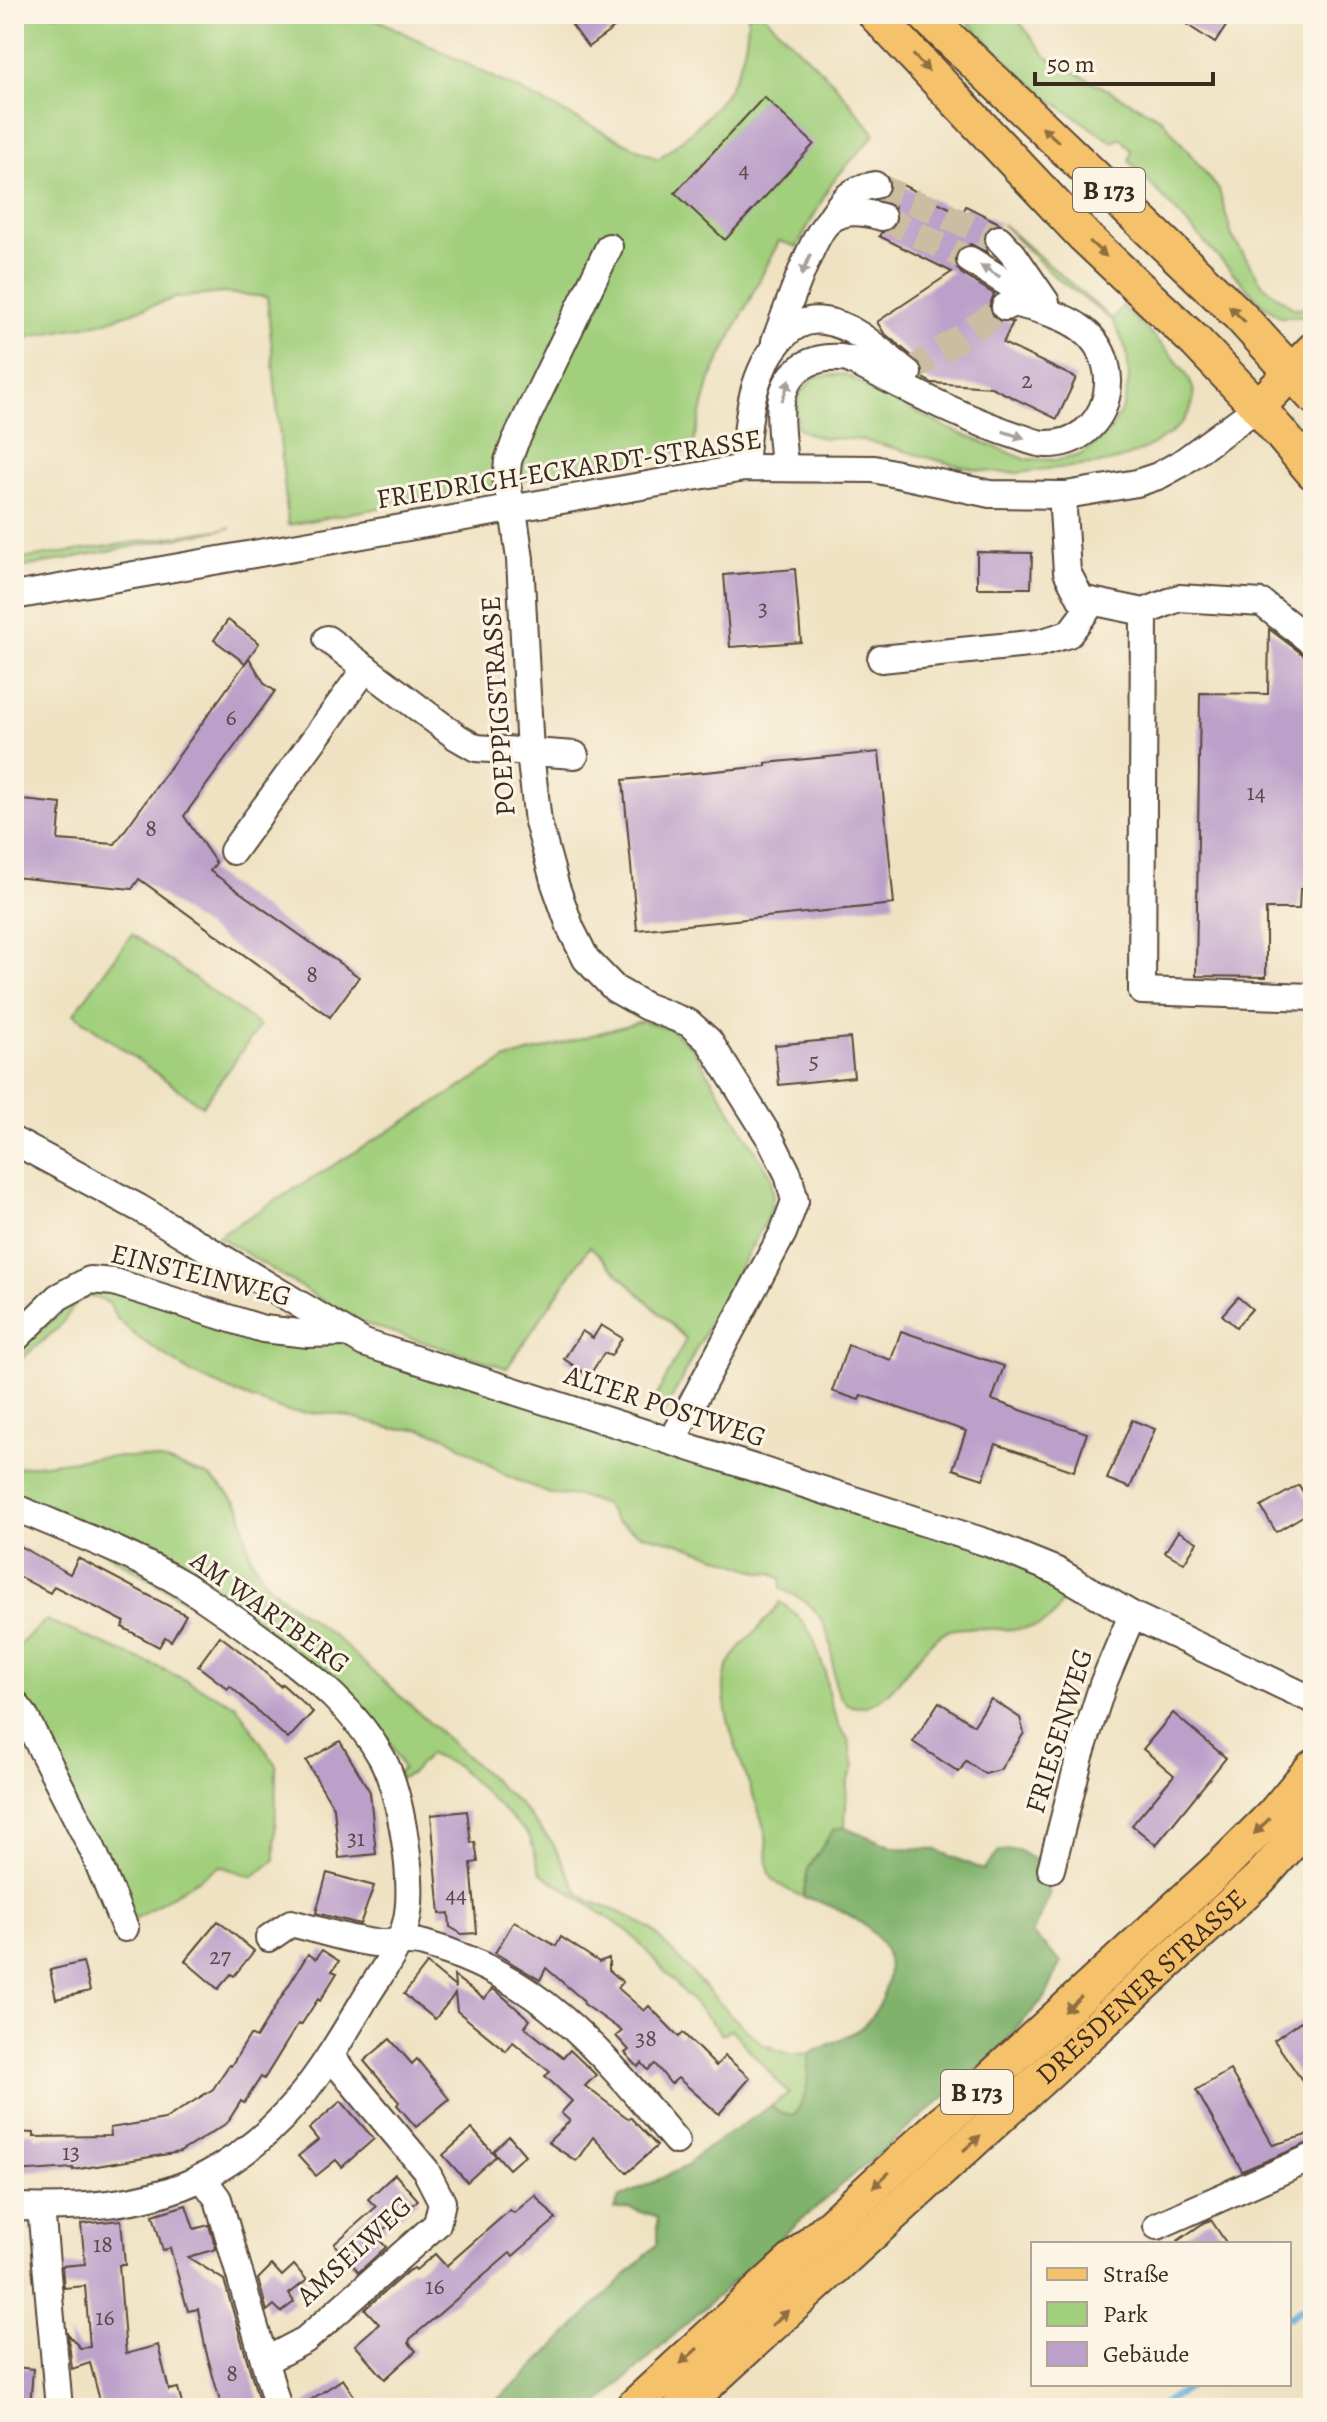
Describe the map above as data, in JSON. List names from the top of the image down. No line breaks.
{"streets":{"main road":["B 173","DRESDENER STRASSE"],"street":["FRIEDRICH-ECKARDT-STRASSE","POEPPIGSTRASSE","EINSTEINWEG","ALTER POSTWEG","AM WARTBERG","FRIESENWEG","AMSELWEG"]},"crossings":[["B 173","FRIEDRICH-ECKARDT-STRASSE"],["FRIEDRICH-ECKARDT-STRASSE","POEPPIGSTRASSE"],["POEPPIGSTRASSE","ALTER POSTWEG"],["EINSTEINWEG","ALTER POSTWEG"],["ALTER POSTWEG","FRIESENWEG"],["AM WARTBERG","AMSELWEG"]],"house_numbers":["4","2","3","6","14","8","8","5","31","44","27","38","13","18","16","16","8"],"legend":["Straße","Park","Gebäude"],"scale_bar":"50 m"}
